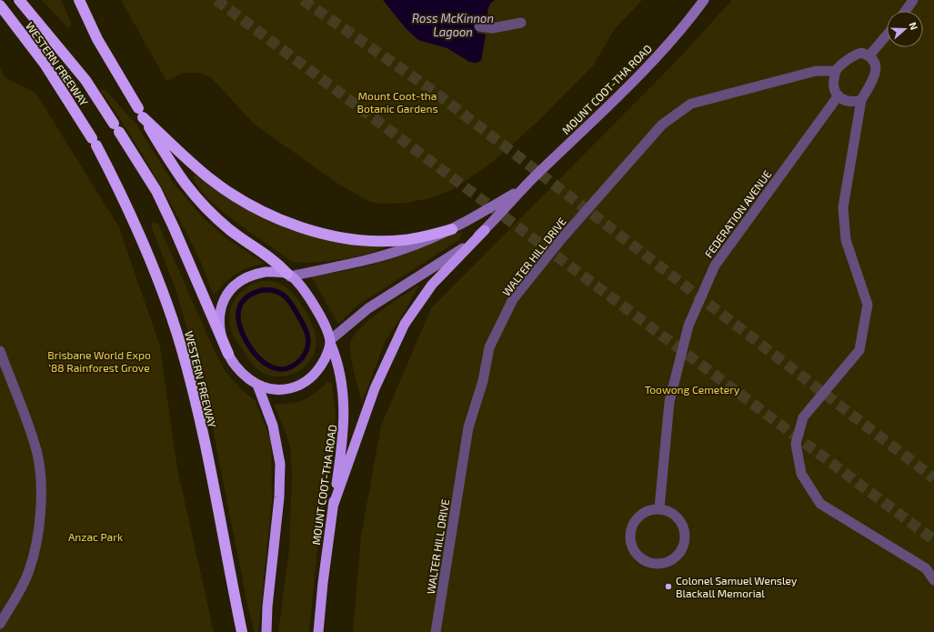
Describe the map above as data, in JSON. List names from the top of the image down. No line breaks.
{"streets":{"highway":["WESTERN FREEWAY","MOUNT COOT-THA ROAD"],"lane":["FEDERATION AVENUE","WALTER HILL DRIVE"]},"crossings":[["FEDERATION AVENUE","WALTER HILL DRIVE"]],"water":["Ross McKinnon Lagoon"],"parks":["Mount Coot-tha Botanic Gardens","Brisbane World Expo ‘88 Rainforest Grove","Toowong Cemetery","Anzac Park"],"places":["Colonel Samuel Wensley Blackall Memorial"],"north":"right"}
